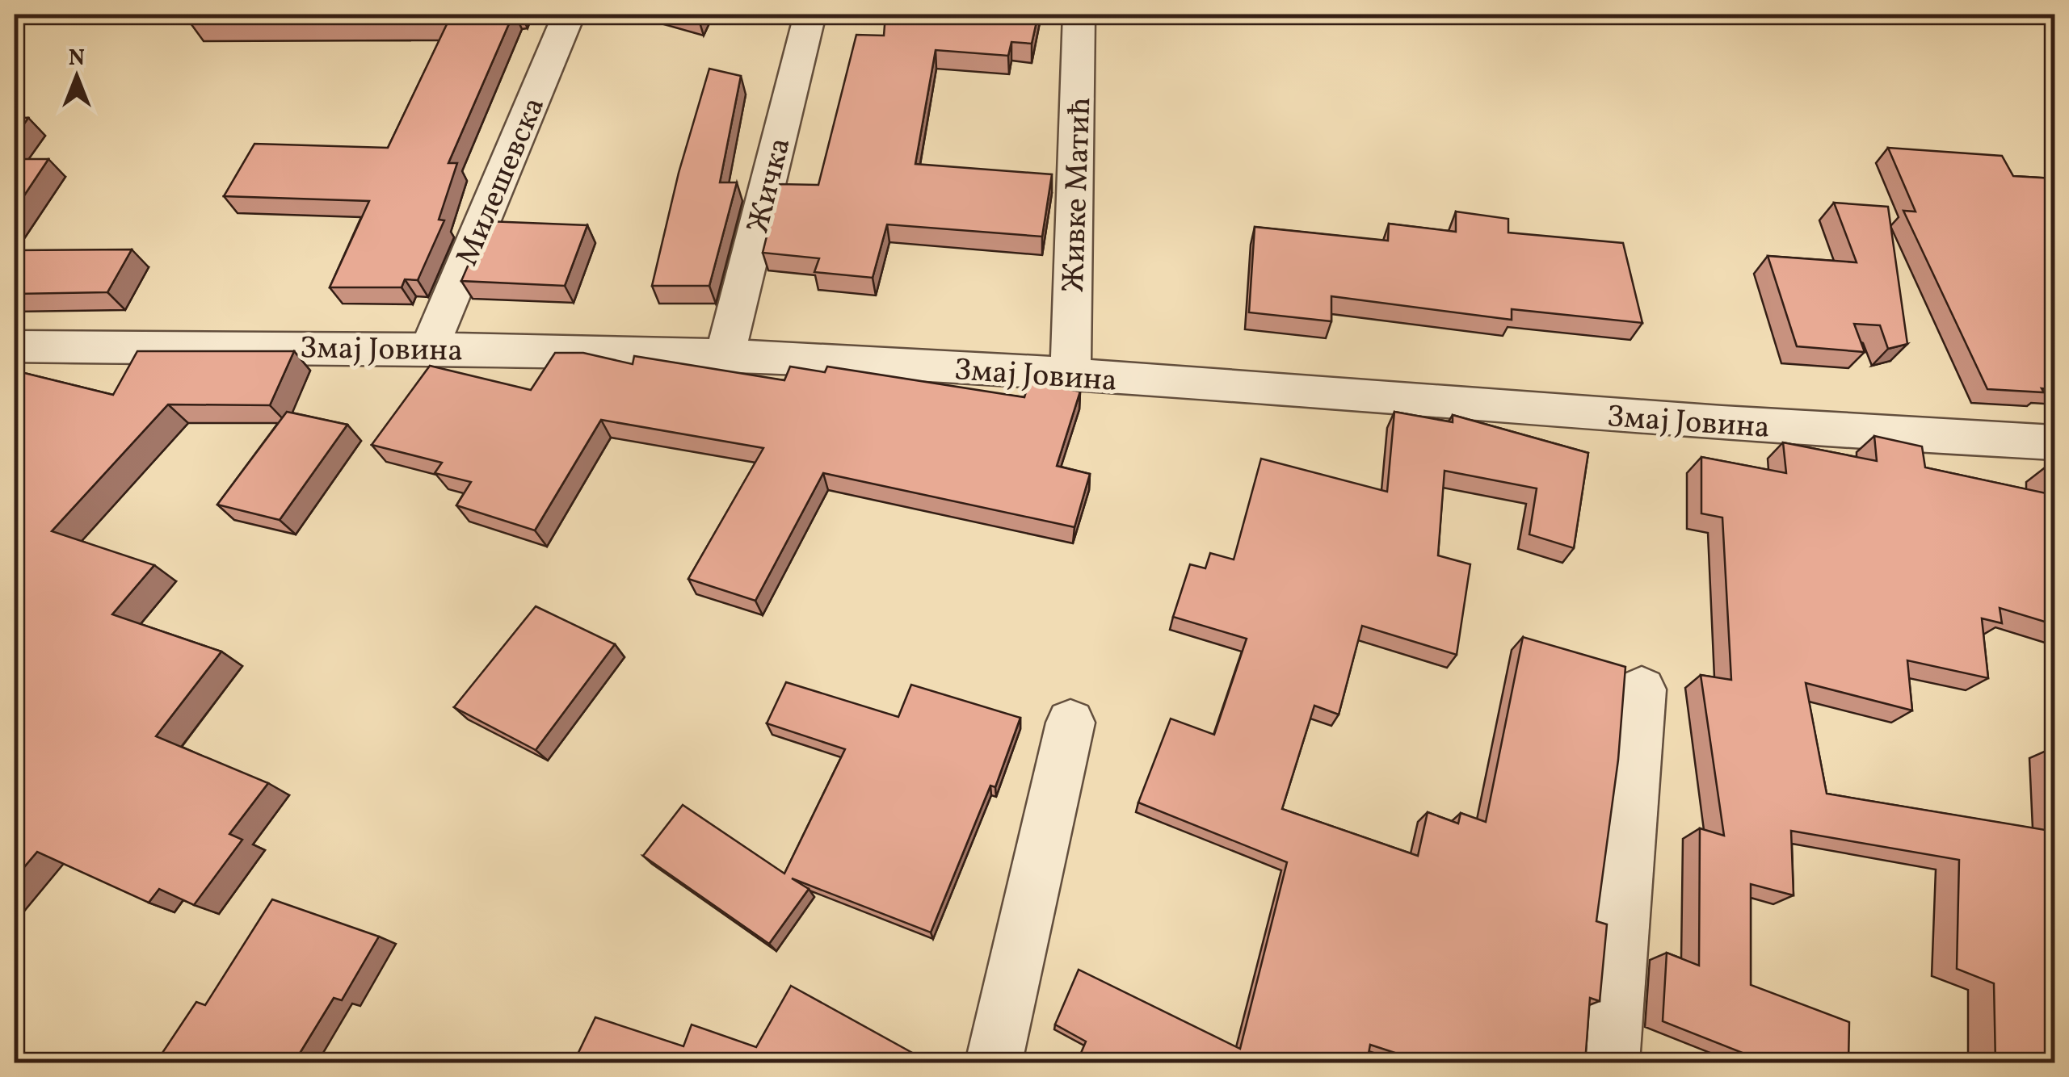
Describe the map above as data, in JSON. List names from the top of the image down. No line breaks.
{"streets":{"street":["Милешевска","Жичка","Живке Матић","Змај Јовина"]},"crossings":[["Милешевска","Змај Јовина"],["Жичка","Змај Јовина"],["Живке Матић","Змај Јовина"]],"north":"top"}
